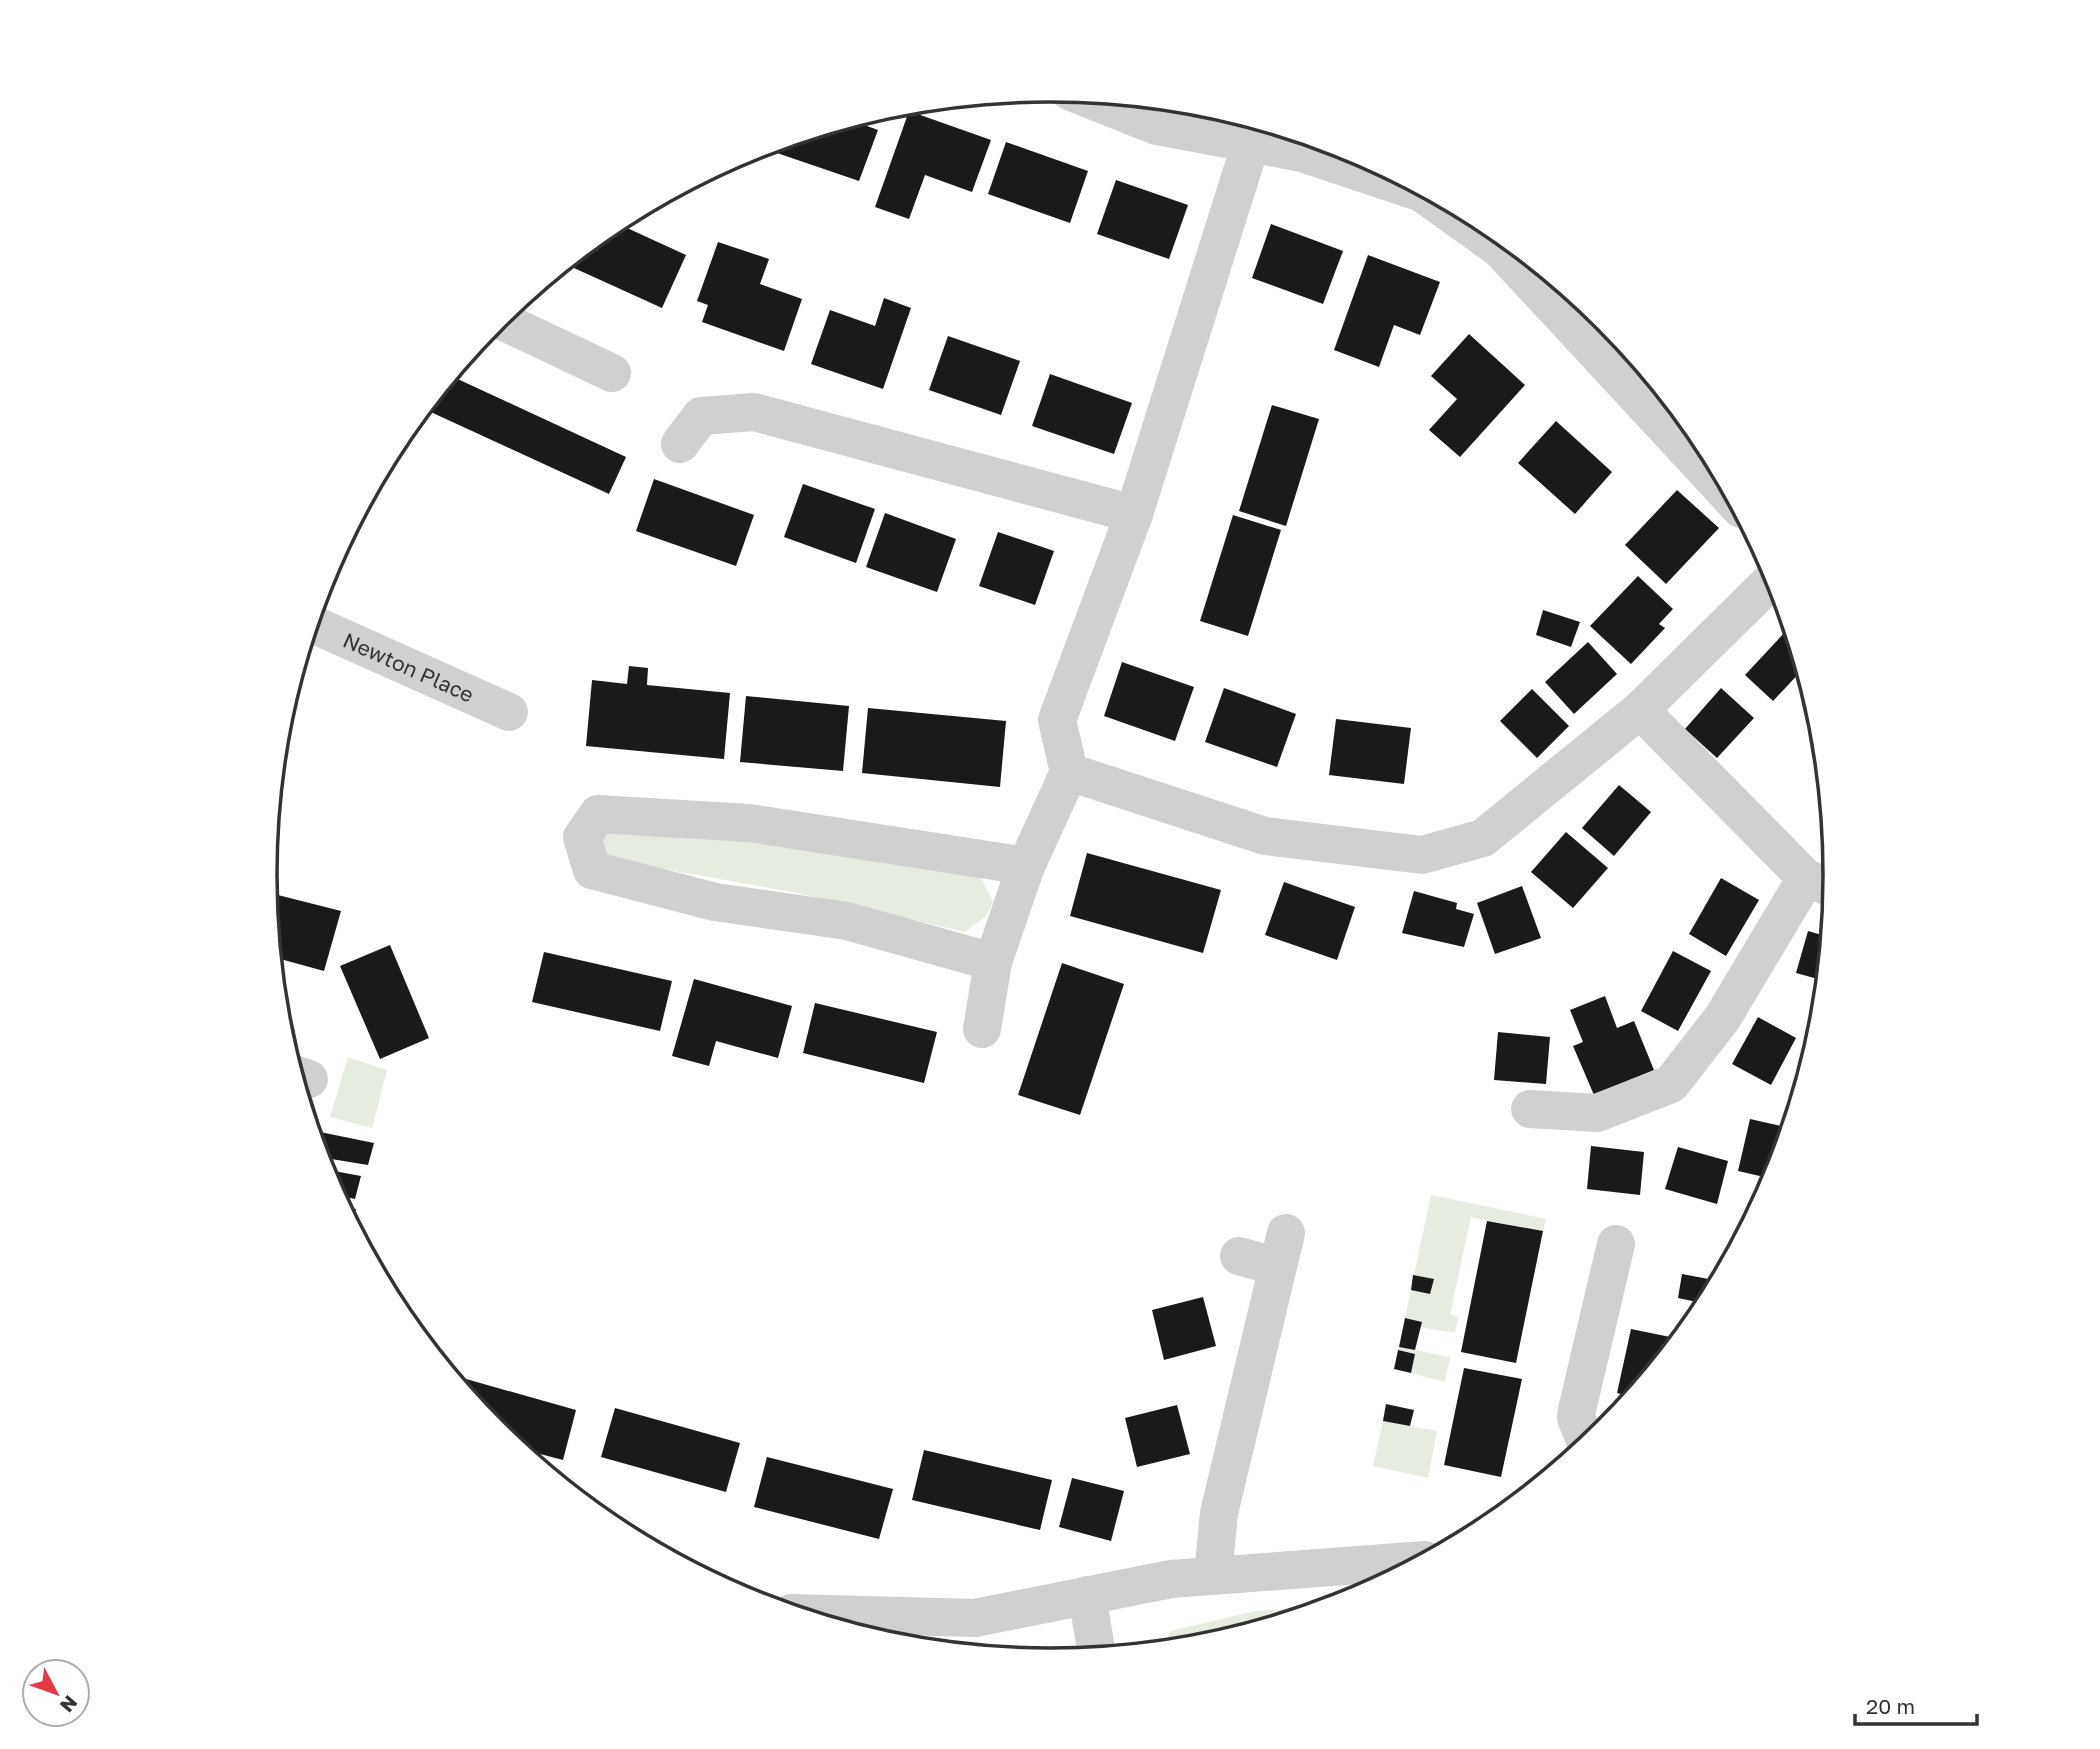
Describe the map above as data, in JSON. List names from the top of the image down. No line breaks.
{"streets":{"street":["Newton Place"]},"scale_bar":"20 m","north":"bottom right"}
